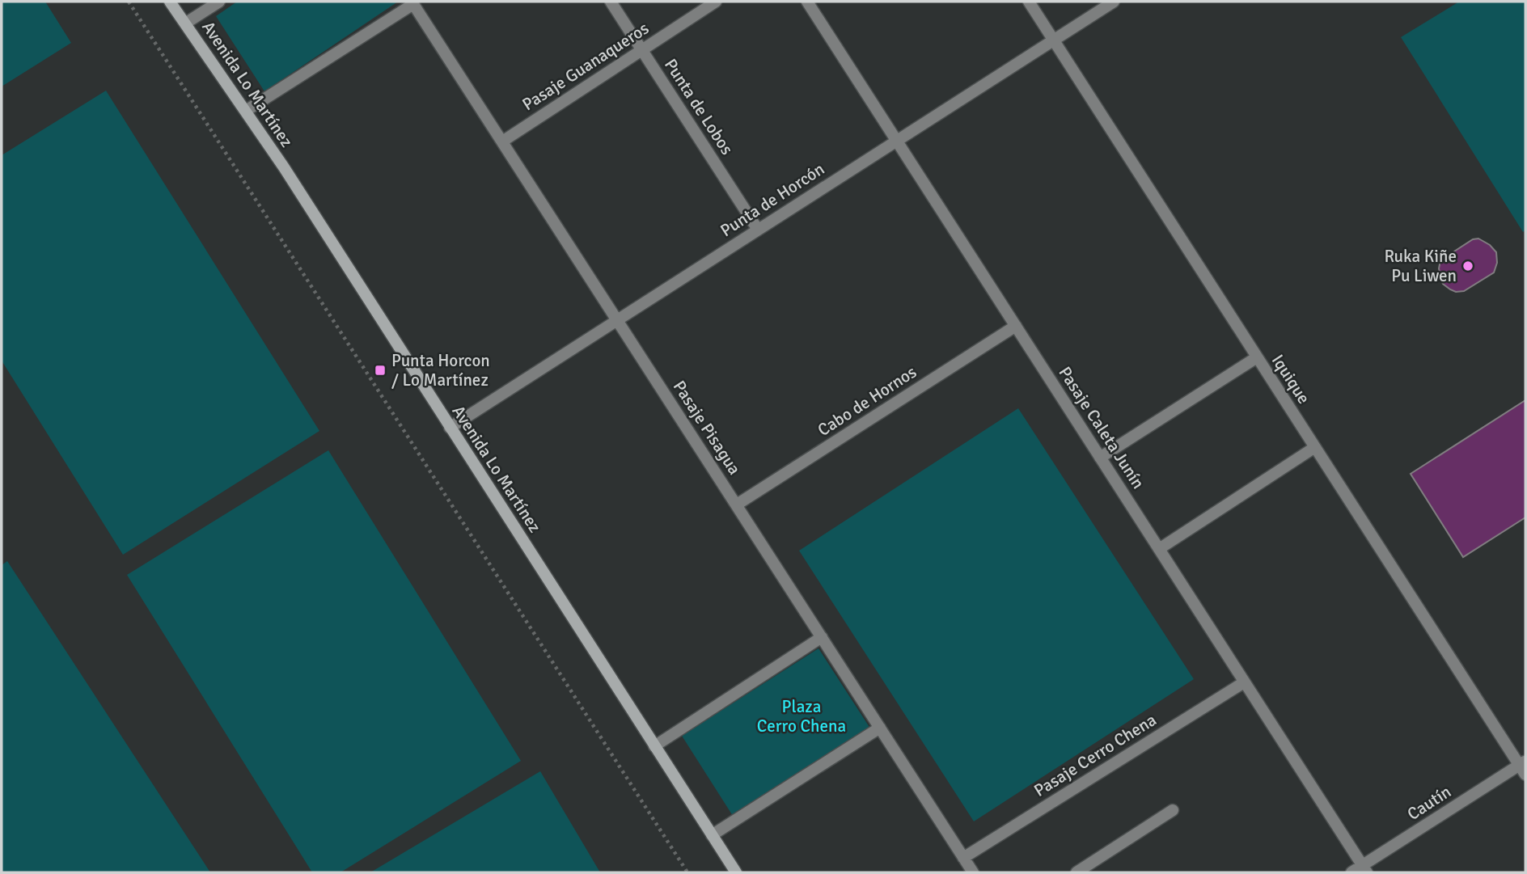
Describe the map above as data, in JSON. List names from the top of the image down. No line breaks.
{"streets":{"main road":["Avenida Lo Martínez"],"street":["Pasaje Guanaqueros","Punta de Lobos","Punta de Horcón","Iquique","Cabo de Hornos","Pasaje Pisagua","Pasaje Caleta Junín","Pasaje Cerro Chena","Cautín"]},"crossings":[["Pasaje Guanaqueros","Punta de Lobos"],["Pasaje Guanaqueros","Pasaje Pisagua"],["Avenida Lo Martínez","Punta de Horcón"],["Punta de Lobos","Punta de Horcón"],["Punta de Horcón","Iquique"],["Punta de Horcón","Pasaje Pisagua"],["Punta de Horcón","Pasaje Caleta Junín"],["Iquique","Cautín"],["Cabo de Hornos","Pasaje Pisagua"],["Cabo de Hornos","Pasaje Caleta Junín"],["Pasaje Pisagua","Pasaje Cerro Chena"],["Pasaje Caleta Junín","Pasaje Cerro Chena"],["Pasaje Caleta Junín","Cautín"]],"parks":["Plaza Cerro Chena"],"places":{"other":["Ruka Kiñe Pu Liwen"],"transit":["Punta Horcon / Lo Martínez"]}}
